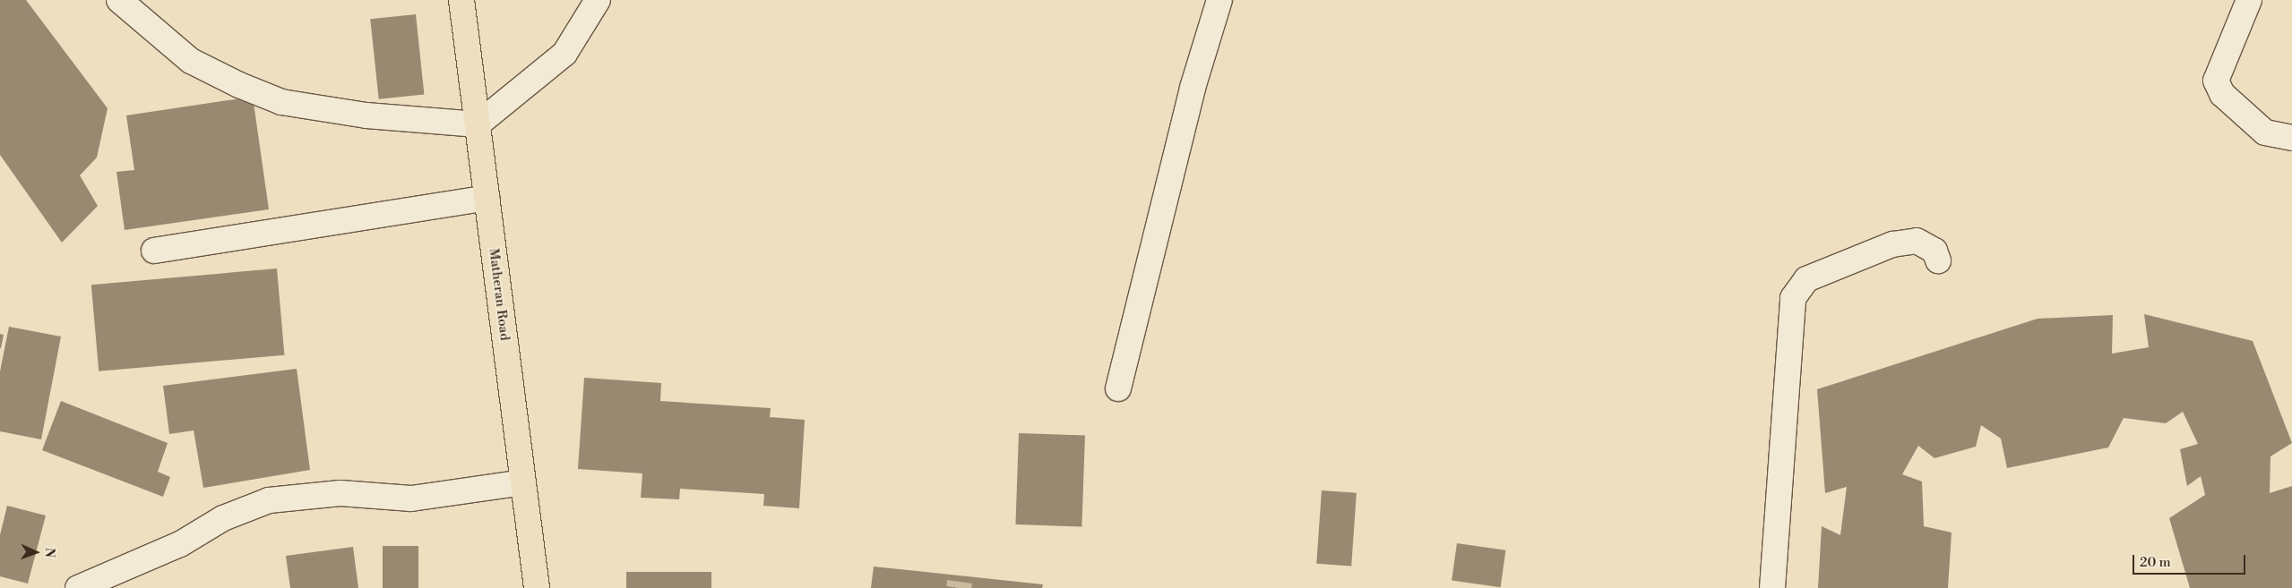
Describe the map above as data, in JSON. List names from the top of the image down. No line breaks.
{"streets":{"main road":["Matheran Road"]},"scale_bar":"20 m","north":"right"}
